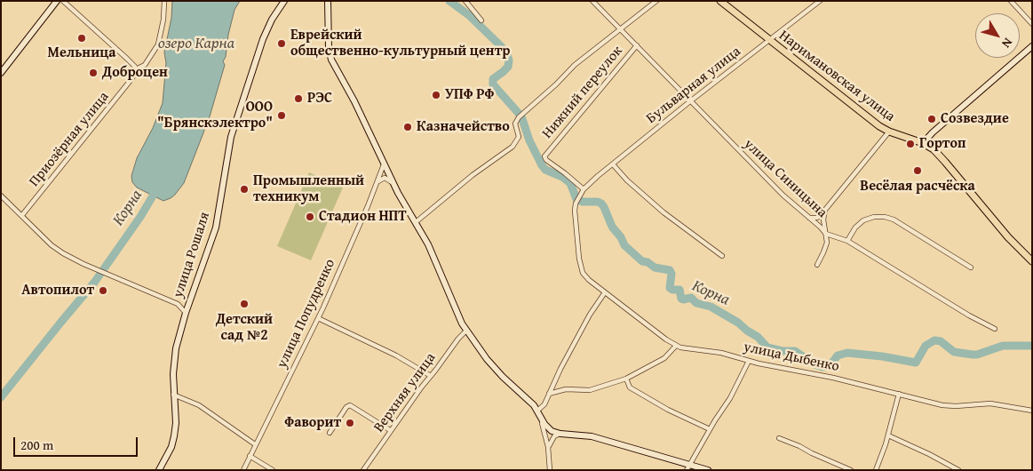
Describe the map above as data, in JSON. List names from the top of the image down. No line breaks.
{"streets":{"main road":["Наримановская улица"],"street":["Бульварная улица","Нижний переулок","Приозёрная улица","улица Синицына","улица Рошаля","улица Попудренко","улица Дыбенко","Верхняя улица"]},"crossings":[["Наримановская улица","Бульварная улица"],["Бульварная улица","Нижний переулок"],["Бульварная улица","улица Синицына"],["Бульварная улица","улица Дыбенко"],["Нижний переулок","улица Синицына"]],"water":["озеро Карна","Корна"],"places":["Мельница","Еврейский общественно-культурный центр","Доброцен","УПФ РФ","РЭС","ООО \"Брянскэлектро\"","Созвездие","Казначейство","Гортоп","Весёлая расчёска","Промышленный техникум","Стадион НПТ","Автопилот","Детский сад №2","Фаворит"],"scale_bar":"200 m","north":"bottom right"}
